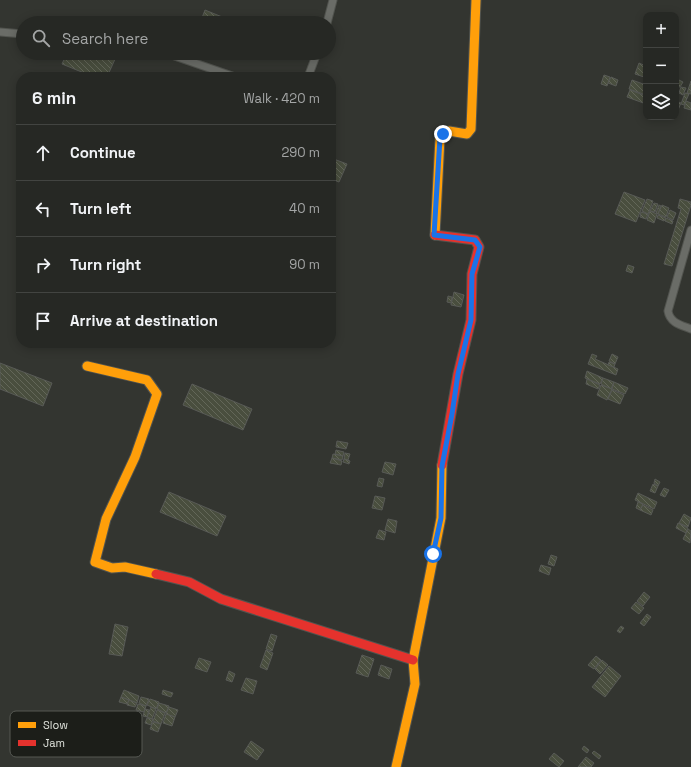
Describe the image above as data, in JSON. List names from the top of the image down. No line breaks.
{"legend":["Slow","Jam"],"page":{"map_buttons":["+","−"],"search":"Search here","heading":["6 min","Walk · 420 m"],"list":[["Continue","290 m"],["Turn left","40 m"],["Turn right","90 m"],"Arrive at destination"]}}
